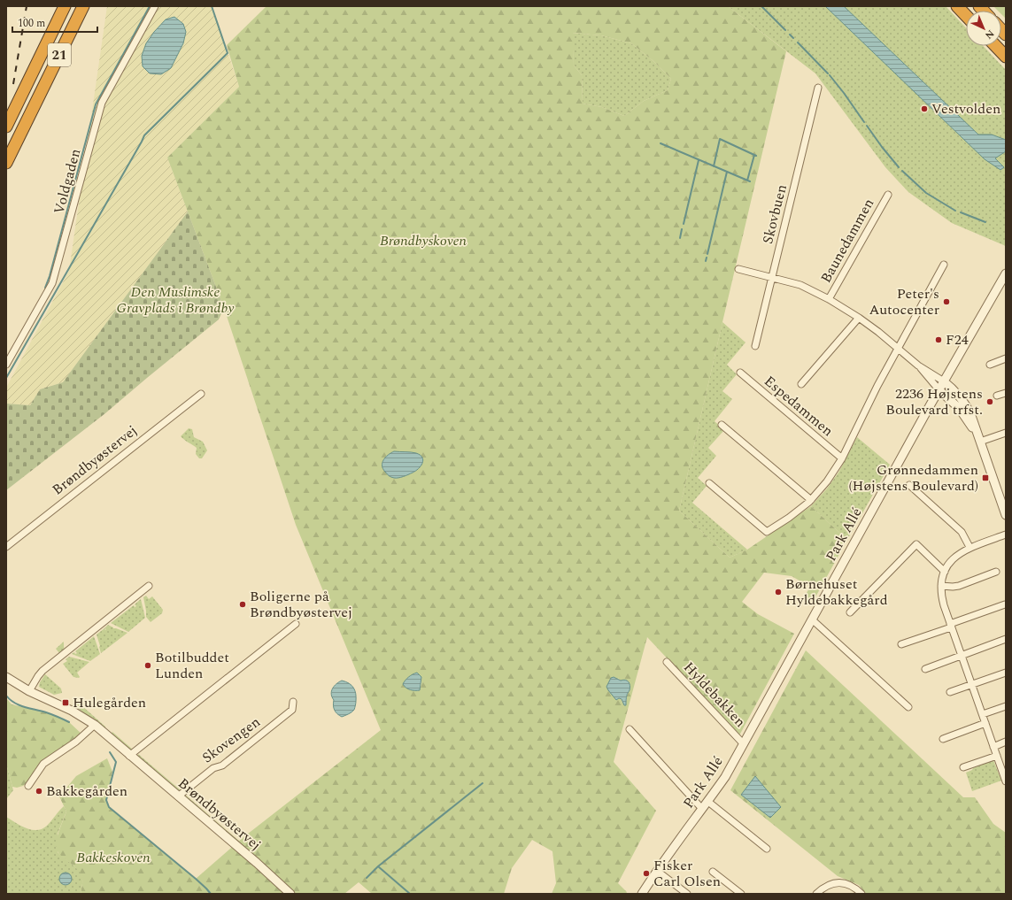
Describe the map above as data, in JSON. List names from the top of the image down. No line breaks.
{"streets":{"highway":["21"],"street":["Voldgaden","Skovbuen","Baunedammen","Espedammen","Brøndbyøstervej","Park Allé","Hyldebakken","Skovengen"]},"crossings":[["Skovbuen","Baunedammen"],["Baunedammen","Espedammen"],["Baunedammen","Park Allé"],["Brøndbyøstervej","Skovengen"],["Park Allé","Hyldebakken"]],"parks":["Brøndbyskoven","Den Muslimske Gravplads i Brøndby","Bakkeskoven"],"places":{"other":["Vestvolden","Peter's Autocenter","F24","2236 Højstens Boulevard trfst.","Børnehuset Hyldebakkegård","Boligerne på Brøndbyøstervej","Botilbuddet Lunden","Bakkegården","Fisker Carl Olsen"],"transit":["Grønnedammen (Højstens Boulevard)","Hulegården"]},"scale_bar":"100 m","north":"bottom right"}
